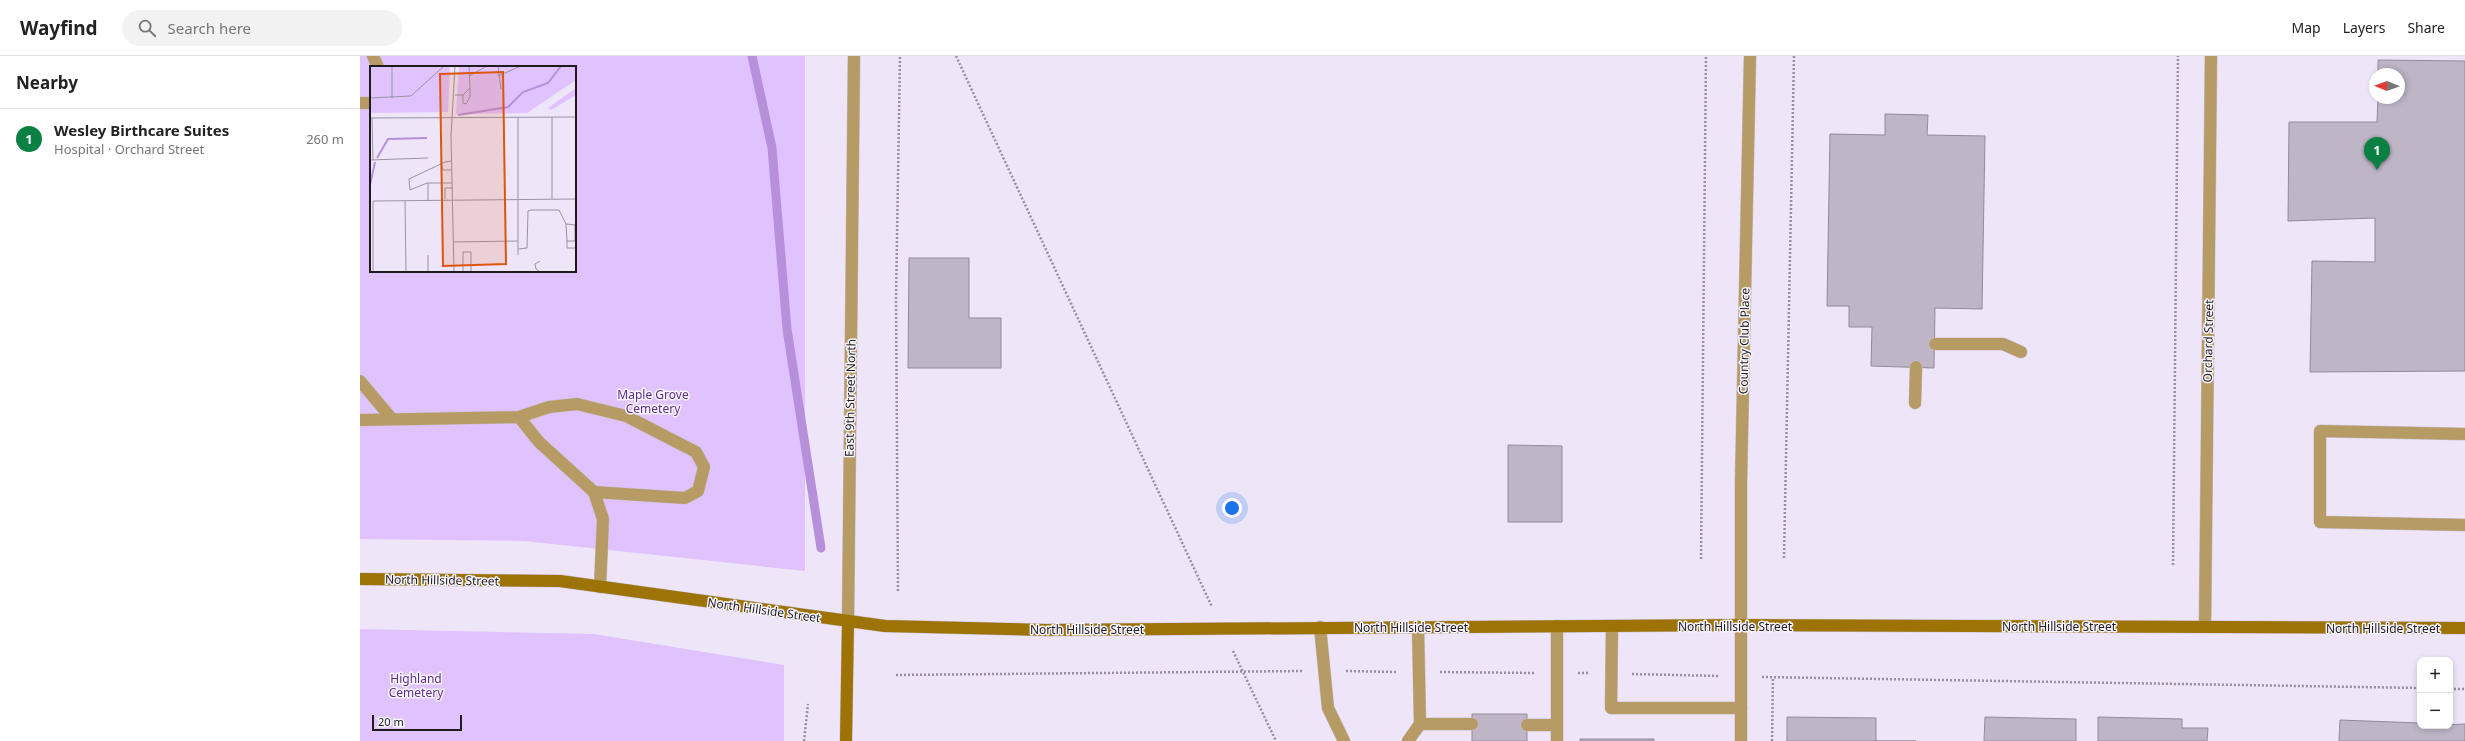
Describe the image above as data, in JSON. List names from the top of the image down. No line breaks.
{"streets":{"main road":["East 9th Street North","North Hillside Street"],"street":["Country Club Place","Orchard Street"]},"crossings":[["Country Club Place","North Hillside Street"],["Orchard Street","North Hillside Street"],["East 9th Street North","North Hillside Street"]],"parks":["Maple Grove Cemetery","Highland Cemetery"],"scale_bar":"20 m","north":"left","page":{"header":"Wayfind","search":"Search here","nav":["Map","Layers","Share"],"heading":"Nearby","list":[{"mark":"1","name":"Wesley Birthcare Suites","note":"Hospital · Orchard Street","value":"260 m"}],"pins":"1","map_buttons":["+","−"],"scale":"20 m"}}
